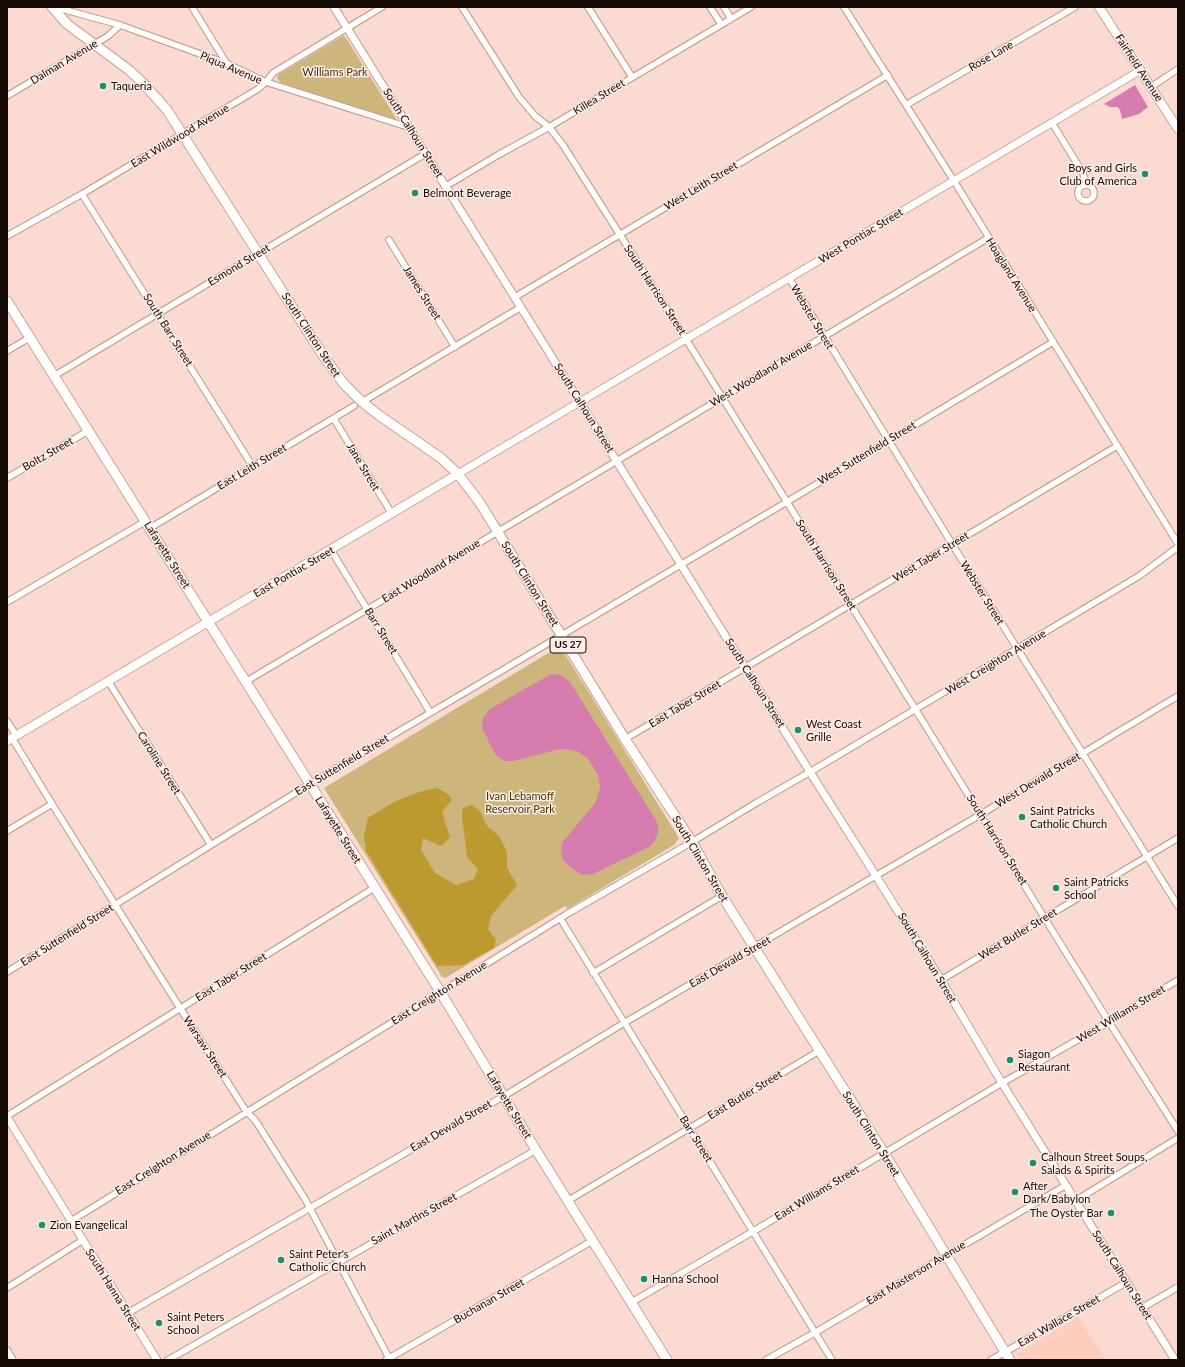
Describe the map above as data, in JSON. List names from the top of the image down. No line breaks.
{"streets":{"highway":["South Clinton Street","Lafayette Street","US 27"],"main road":["Fairfield Avenue","East Pontiac Street"],"street":["Rose Lane","Dalman Avenue","Piqua Avenue","Killea Street","South Calhoun Street","East Wildwood Avenue","West Leith Street","West Pontiac Street","Esmond Street","Hoagland Avenue","South Harrison Street","James Street","Webster Street","South Barr Street","West Woodland Avenue","West Suttenfield Street","Boltz Street","East Leith Street","Jane Street","West Taber Street","East Woodland Avenue","Barr Street","West Creighton Avenue","East Taber Street","Caroline Street","East Suttenfield Street","West Dewald Street","West Butler Street","East Dewald Street","East Creighton Avenue","West Williams Street","Warsaw Street","East Butler Street","East Williams Street","Saint Martins Street","East Masterson Avenue","South Hanna Street","Buchanan Street","East Wallace Street"]},"crossings":[["Rose Lane","Hoagland Avenue"],["Dalman Avenue","Piqua Avenue"],["Dalman Avenue","South Clinton Street"],["Piqua Avenue","South Calhoun Street"],["Piqua Avenue","East Wildwood Avenue"],["Fairfield Avenue","West Pontiac Street"],["Killea Street","South Calhoun Street"],["Killea Street","South Harrison Street"],["South Calhoun Street","East Wildwood Avenue"],["South Calhoun Street","West Leith Street"],["South Calhoun Street","West Pontiac Street"],["South Calhoun Street","Esmond Street"],["South Calhoun Street","West Woodland Avenue"],["South Calhoun Street","West Suttenfield Street"],["South Calhoun Street","East Leith Street"],["South Calhoun Street","West Taber Street"],["South Calhoun Street","East Woodland Avenue"],["South Calhoun Street","East Pontiac Street"],["South Calhoun Street","West Creighton Avenue"],["South Calhoun Street","East Taber Street"],["South Calhoun Street","East Suttenfield Street"],["South Calhoun Street","West Dewald Street"],["South Calhoun Street","West Butler Street"],["South Calhoun Street","East Dewald Street"],["South Calhoun Street","East Creighton Avenue"],["South Calhoun Street","West Williams Street"],["South Calhoun Street","East Williams Street"],["South Calhoun Street","East Masterson Avenue"],["South Calhoun Street","East Wallace Street"],["East Wildwood Avenue","South Barr Street"],["East Wildwood Avenue","South Clinton Street"],["West Leith Street","Hoagland Avenue"],["West Leith Street","South Harrison Street"],["West Pontiac Street","Hoagland Avenue"],["West Pontiac Street","South Harrison Street"],["West Pontiac Street","Webster Street"],["West Pontiac Street","East Pontiac Street"],["Esmond Street","South Barr Street"],["Esmond Street","South Clinton Street"],["Esmond Street","Lafayette Street"],["Hoagland Avenue","West Woodland Avenue"],["Hoagland Avenue","West Suttenfield Street"],["Hoagland Avenue","West Taber Street"],["South Harrison Street","West Woodland Avenue"],["South Harrison Street","West Suttenfield Street"],["South Harrison Street","West Taber Street"],["South Harrison Street","West Creighton Avenue"],["South Harrison Street","West Dewald Street"],["South Harrison Street","West Butler Street"],["South Harrison Street","West Williams Street"],["James Street","East Leith Street"],["Webster Street","West Woodland Avenue"],["Webster Street","West Suttenfield Street"],["Webster Street","West Taber Street"],["Webster Street","West Creighton Avenue"],["Webster Street","West Dewald Street"],["Webster Street","West Butler Street"],["South Barr Street","East Leith Street"],["South Clinton Street","East Leith Street"],["South Clinton Street","East Woodland Avenue"],["South Clinton Street","East Pontiac Street"],["South Clinton Street","US 27"],["South Clinton Street","East Taber Street"],["South Clinton Street","East Suttenfield Street"],["South Clinton Street","East Dewald Street"],["South Clinton Street","East Creighton Avenue"],["South Clinton Street","East Butler Street"],["South Clinton Street","East Williams Street"],["South Clinton Street","East Masterson Avenue"],["South Clinton Street","East Wallace Street"],["West Woodland Avenue","East Woodland Avenue"],["West Suttenfield Street","East Suttenfield Street"],["Boltz Street","Lafayette Street"],["East Leith Street","Jane Street"],["East Leith Street","Lafayette Street"],["Jane Street","East Pontiac Street"],["Lafayette Street","East Woodland Avenue"],["Lafayette Street","East Pontiac Street"],["Lafayette Street","East Taber Street"],["Lafayette Street","East Suttenfield Street"],["Lafayette Street","East Dewald Street"],["Lafayette Street","East Creighton Avenue"],["Lafayette Street","East Butler Street"],["Lafayette Street","East Williams Street"],["Lafayette Street","Saint Martins Street"],["Lafayette Street","Buchanan Street"],["West Taber Street","East Taber Street"],["East Woodland Avenue","Barr Street"],["East Pontiac Street","Barr Street"],["East Pontiac Street","Caroline Street"],["East Pontiac Street","Warsaw Street"],["Barr Street","East Suttenfield Street"],["Barr Street","East Dewald Street"],["Barr Street","East Creighton Avenue"],["Barr Street","East Butler Street"],["Barr Street","East Williams Street"],["Barr Street","East Masterson Avenue"],["US 27","East Wallace Street"],["West Creighton Avenue","East Creighton Avenue"],["East Taber Street","Warsaw Street"],["East Taber Street","South Hanna Street"],["Caroline Street","East Suttenfield Street"],["East Suttenfield Street","Warsaw Street"],["West Dewald Street","East Dewald Street"],["East Dewald Street","Warsaw Street"],["East Dewald Street","South Hanna Street"],["East Creighton Avenue","Warsaw Street"],["East Creighton Avenue","South Hanna Street"],["West Williams Street","East Williams Street"],["Warsaw Street","Saint Martins Street"],["Warsaw Street","Buchanan Street"]],"parks":["Williams Park","Ivan Lebamoff Reservoir Park"],"places":["Taqueria","Boys and Girls Club of America","Belmont Beverage","West Coast Grille","Saint Patricks Catholic Church","Saint Patricks School","Siagon Restaurant","Calhoun Street Soups, Salads & Spirits","After Dark/Babylon","The Oyster Bar","Zion Evangelical","Saint Peter's Catholic Church","Hanna School","Saint Peters School"]}
